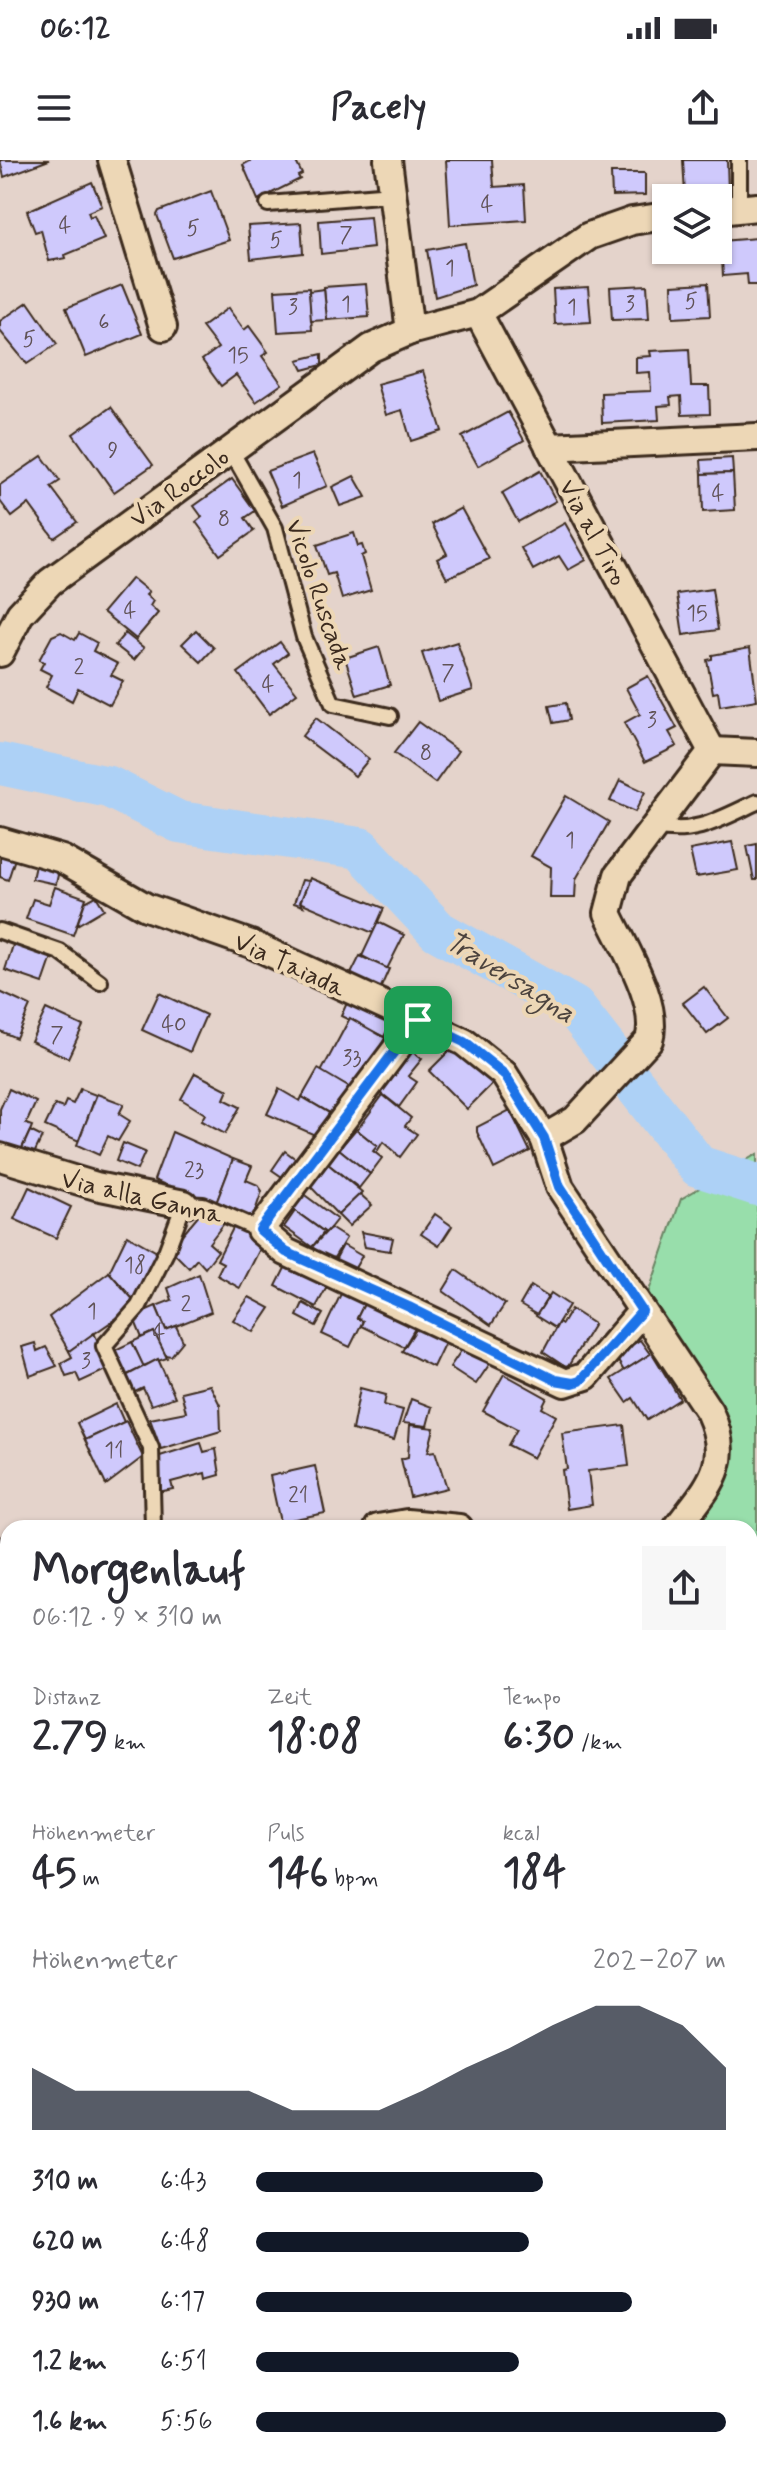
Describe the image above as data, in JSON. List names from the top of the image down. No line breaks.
{"streets":{"street":["Via Roccolo","Via al Tiro","Via Taiada","Via alla Ganna"],"lane":["Vicolo Ruscada"]},"crossings":[["Via Roccolo","Via al Tiro"],["Via Roccolo","Vicolo Ruscada"]],"water":["Traversagna"],"house_numbers":["4","4","5","7","5","1","5","1","3","3","1","6","5","15","9","1","4","8","4","15","2","7","4","3","8","1","40","7","33","23","18","2","1","4","3","11","21"],"page":{"status":"06:12","header":"Pacely","heading":["Morgenlauf","06:12 · 9 × 310 m"],"stats":[["Distanz","2.79 km"],["Zeit","18:08"],["Tempo","6:30 /km"],["Höhenmeter","45 m"],["Puls","146 bpm"],["kcal","184"]],"chart":["Höhenmeter","202–207 m"],"list":[{"name":"310 m","note":"6:43"},{"name":"620 m","note":"6:48"},{"name":"930 m","note":"6:17"},{"name":"1.2 km","note":"6:51"},{"name":"1.6 km","note":"5:56"}]}}
